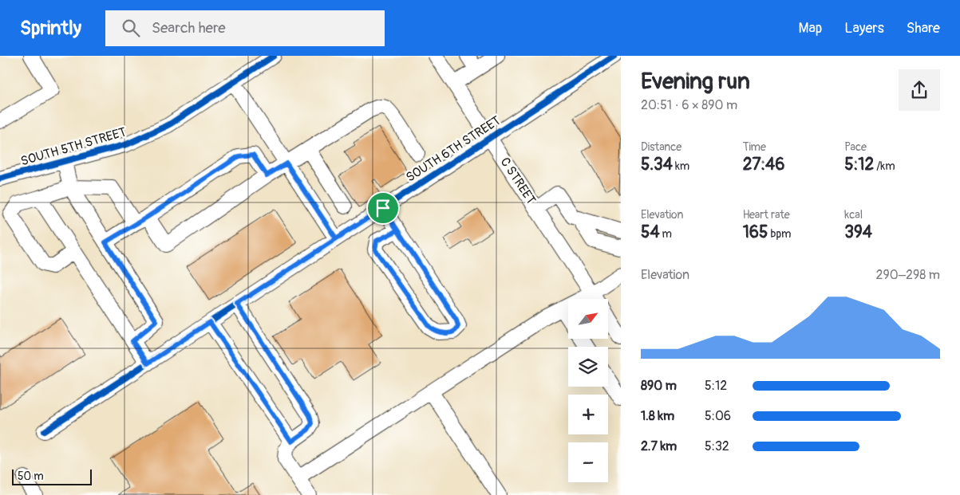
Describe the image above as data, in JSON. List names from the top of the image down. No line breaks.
{"streets":{"street":["SOUTH 5TH STREET","SOUTH 6TH STREET","C STREET"]},"crossings":[["SOUTH 6TH STREET","C STREET"]],"scale_bar":"50 m","north":"top right","page":{"header":"Sprintly","search":"Search here","nav":["Map","Layers","Share"],"heading":["Evening run","20:51 · 6 × 890 m"],"stats":[["Distance","5.34 km"],["Time","27:46"],["Pace","5:12 /km"],["Elevation","54 m"],["Heart rate","165 bpm"],["kcal","394"]],"chart":["Elevation","290–298 m"],"map_buttons":["+","−"],"list":[{"name":"890 m","note":"5:12"},{"name":"1.8 km","note":"5:06"},{"name":"2.7 km","note":"5:32"}],"scale":"50 m"}}
